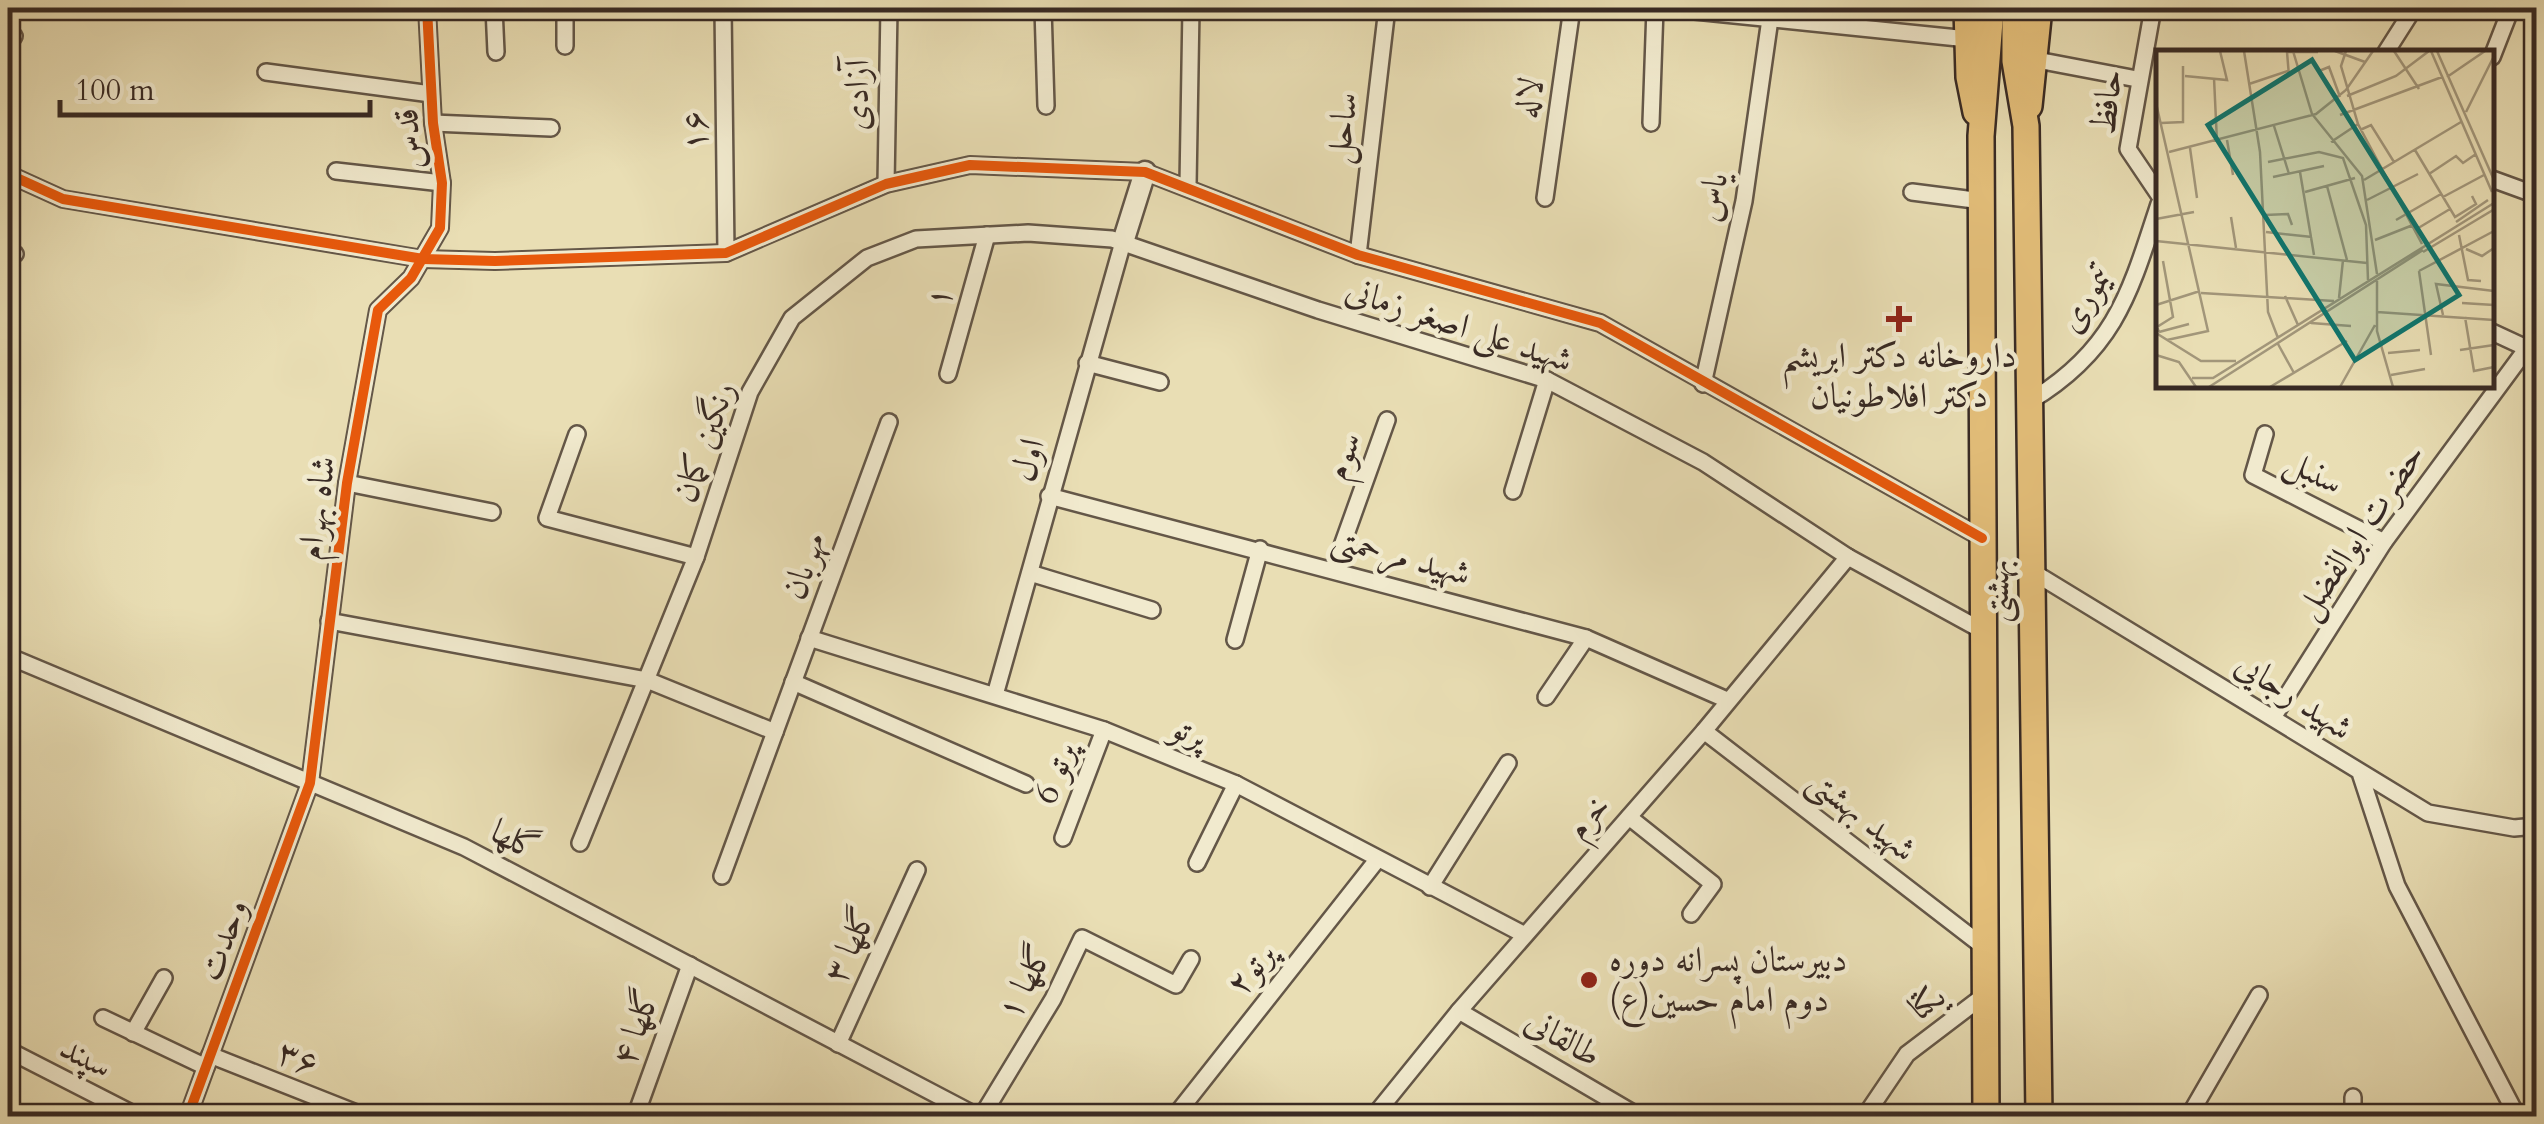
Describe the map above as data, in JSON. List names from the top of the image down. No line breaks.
{"streets":{"main road":["بهشتی"],"street":["آزادی","لاله","حافظ","ساحل","۱۶","قدس","یاس","۱","تیموری","شهید علی اصغر زمانی","رنگین کمان","سوم","اول","سنبل","شاه بهرام","حضرت ابوالفضل","شهید مرحمتی","مهربان","شهید رجایی","پرتو","پرتو 6","شهید بهشتی","خرم","گلها","وحدت","گلها ۳","پرتو۲","گلها ۱","یکتا","گلها ۴","طالقانی","سپند","۳۶"]},"crossings":[["قدس","شاه بهرام"],["۱","شهید علی اصغر زمانی"],["تیموری","بهشتی"],["شهید علی اصغر زمانی","رنگین کمان"],["شهید علی اصغر زمانی","اول"],["شهید علی اصغر زمانی","بهشتی"],["شهید علی اصغر زمانی","خرم"],["سوم","شهید مرحمتی"],["اول","شهید مرحمتی"],["اول","پرتو"],["سنبل","حضرت ابوالفضل"],["شاه بهرام","گلها"],["شاه بهرام","وحدت"],["حضرت ابوالفضل","شهید رجایی"],["شهید مرحمتی","خرم"],["مهربان","پرتو"],["بهشتی","شهید رجایی"],["بهشتی","شهید بهشتی"],["بهشتی","یکتا"],["پرتو","پرتو 6"],["پرتو","خرم"],["پرتو","پرتو۲"],["شهید بهشتی","خرم"],["خرم","طالقانی"],["گلها","وحدت"],["گلها","گلها ۳"],["گلها","گلها ۱"],["گلها","گلها ۴"],["وحدت","۳۶"]],"places":{"health":["داروخانه دکتر ابریشم دکتر افلاطونیان"],"other":["دبیرستان پسرانه دوره دوم امام حسین(ع)"]},"scale_bar":"100 m"}
